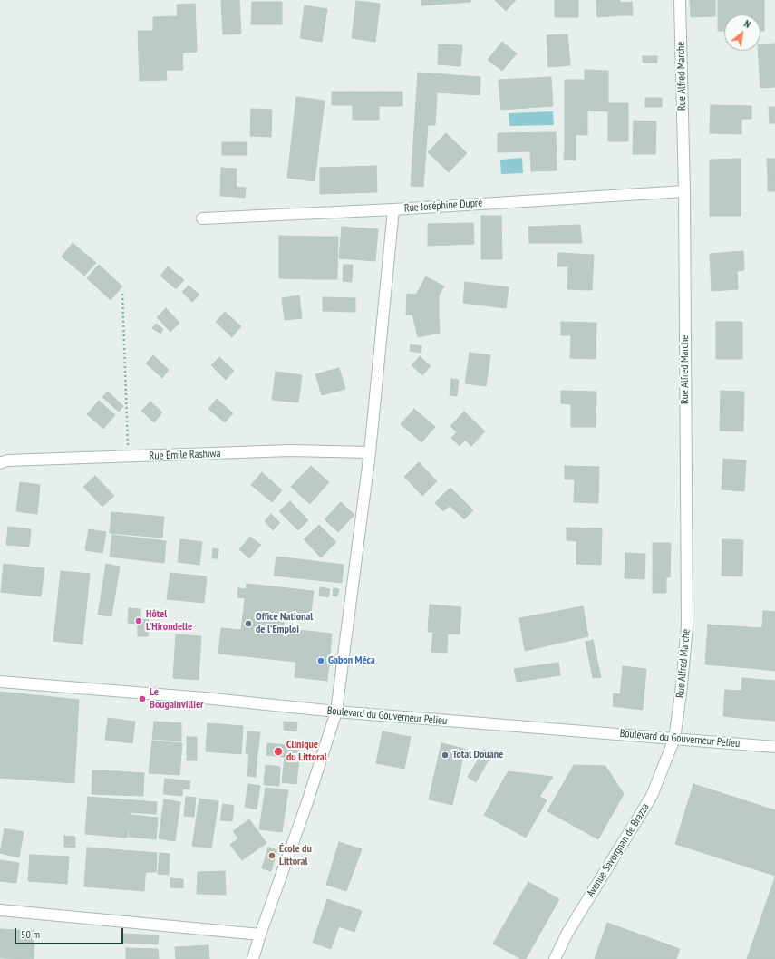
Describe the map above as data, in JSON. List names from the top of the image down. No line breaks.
{"streets":{"street":["Rue Alfred Marche","Rue Joséphine Dupré","Rue Émile Rashiwa","Boulevard du Gouverneur Pelieu","Avenue Savorgnan de Brazza"]},"crossings":[["Rue Alfred Marche","Rue Joséphine Dupré"],["Rue Alfred Marche","Boulevard du Gouverneur Pelieu"],["Rue Alfred Marche","Avenue Savorgnan de Brazza"],["Boulevard du Gouverneur Pelieu","Avenue Savorgnan de Brazza"]],"places":["Hôtel L'Hirondelle","Office National de l'Emploi","Gabon Méca","Le Bougainvillier","Clinique du Littoral","Total Douane","École du Littoral"],"scale_bar":"50 m","north":"top right"}
